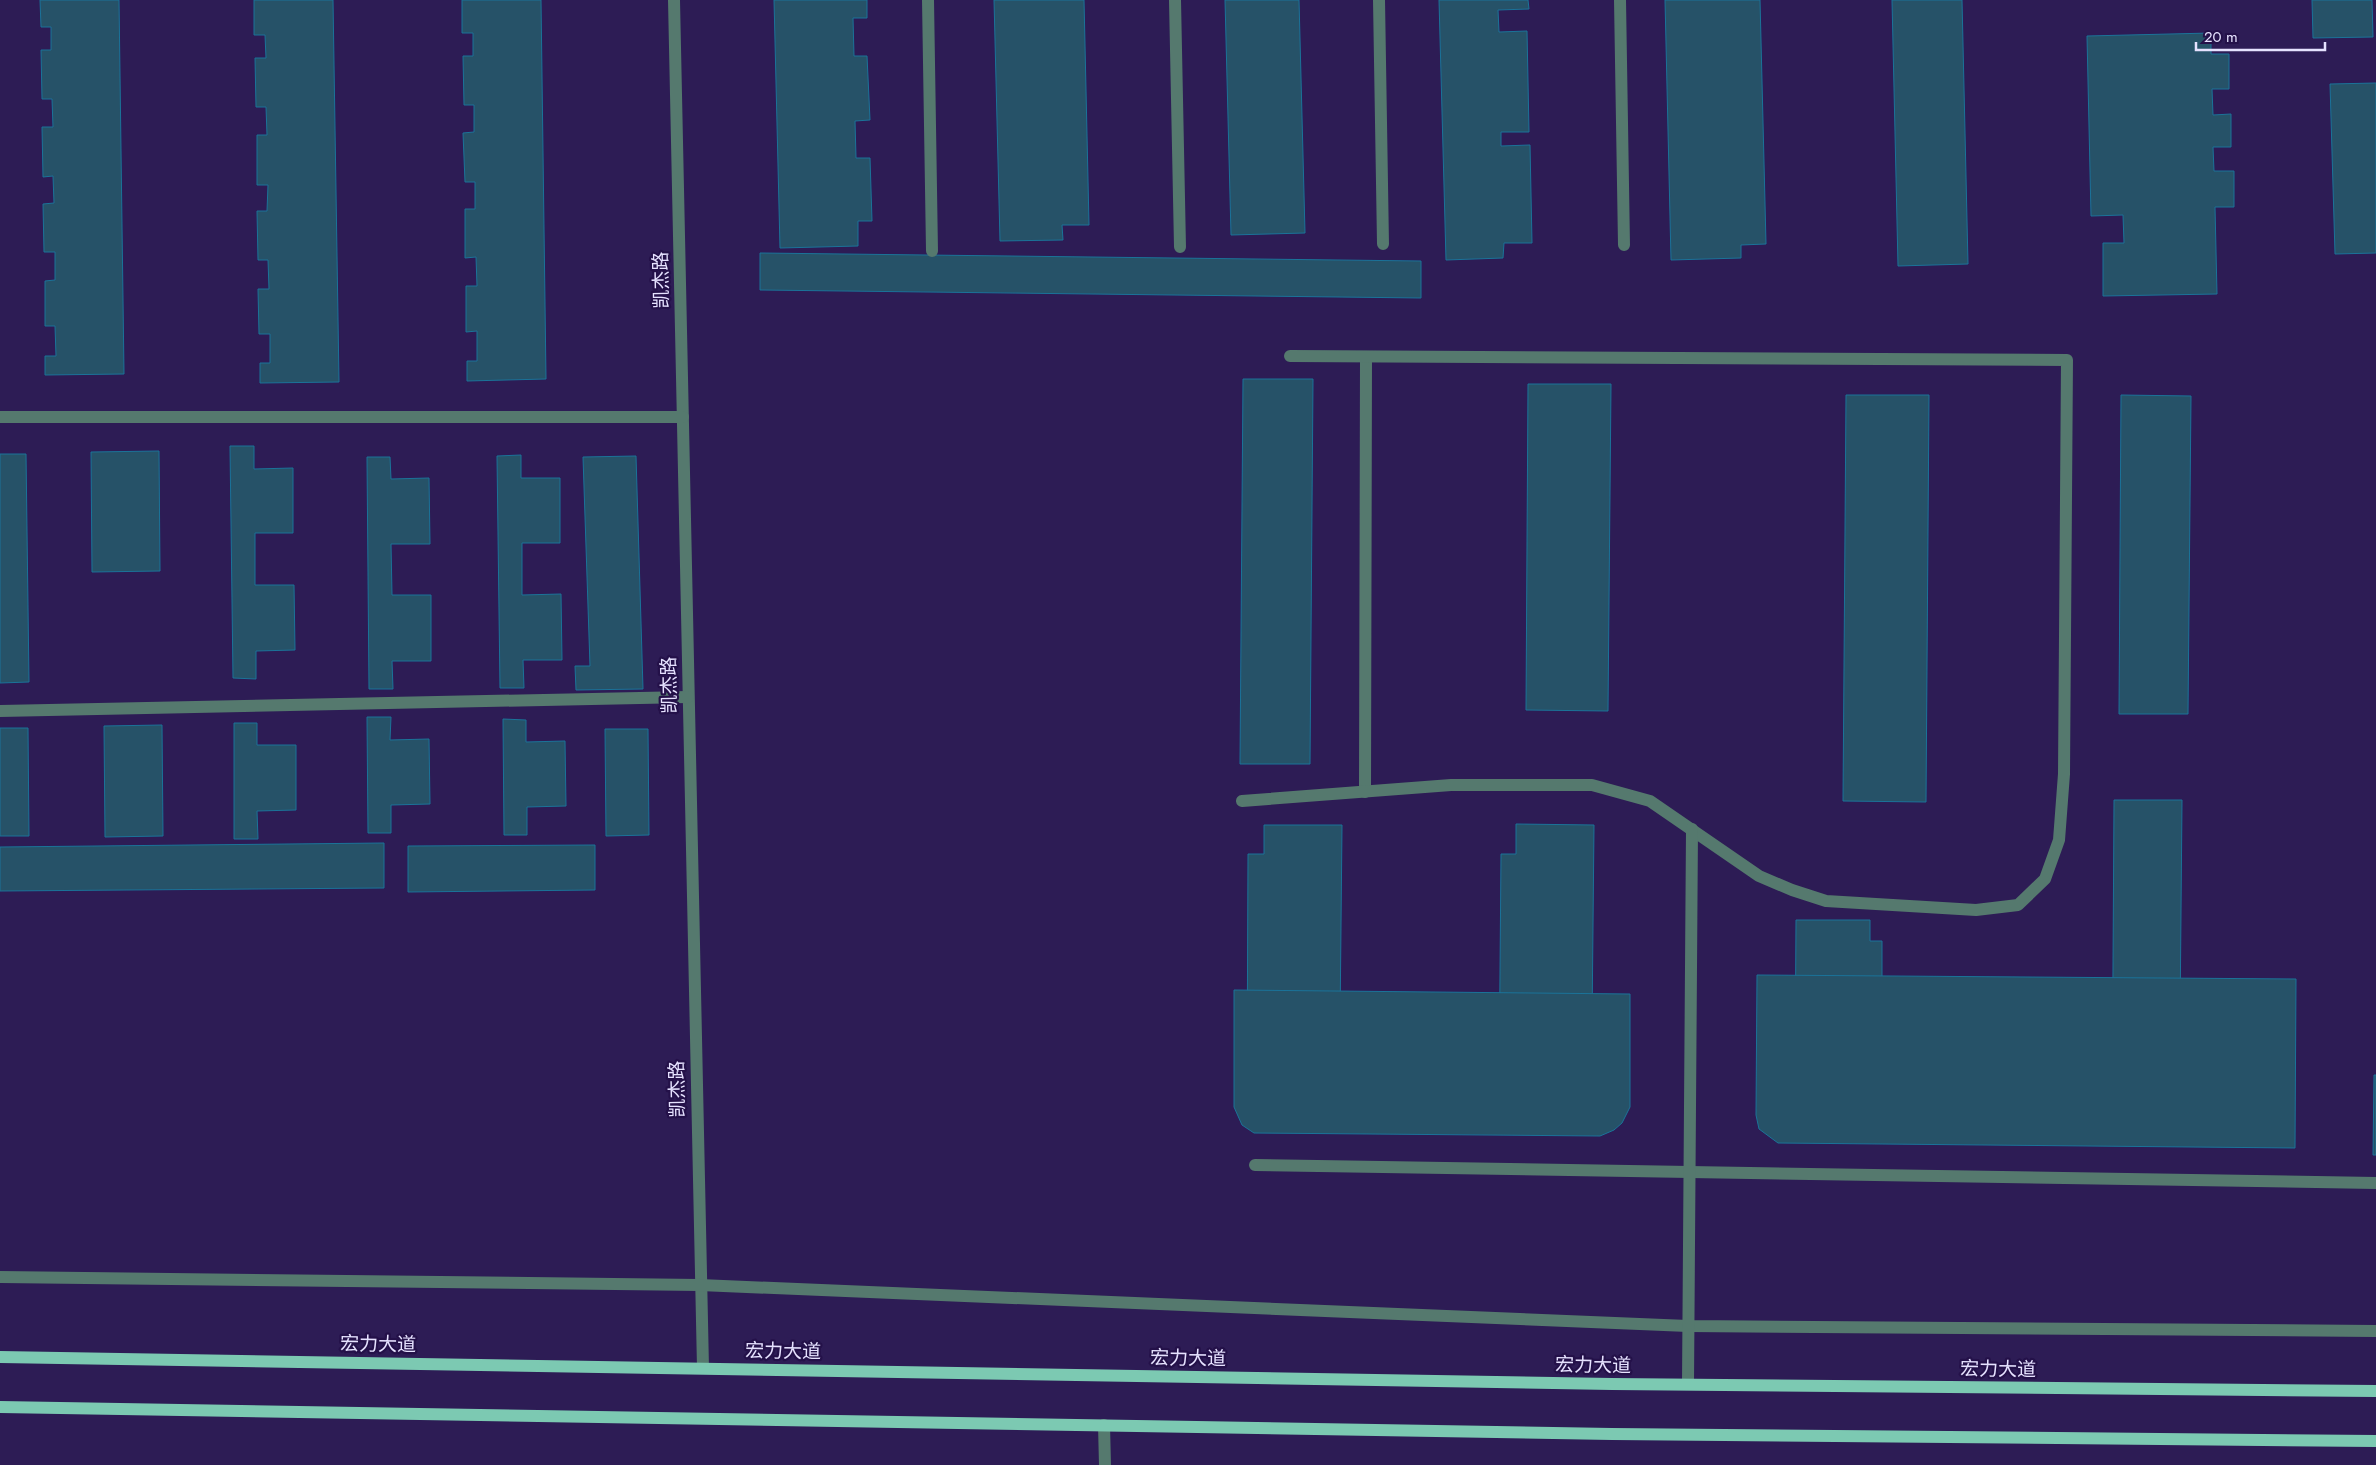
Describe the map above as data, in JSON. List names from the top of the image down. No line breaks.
{"streets":{"main road":["宏力大道"],"street":["凯杰路"]},"crossings":[["凯杰路","宏力大道"]],"scale_bar":"20 m"}
